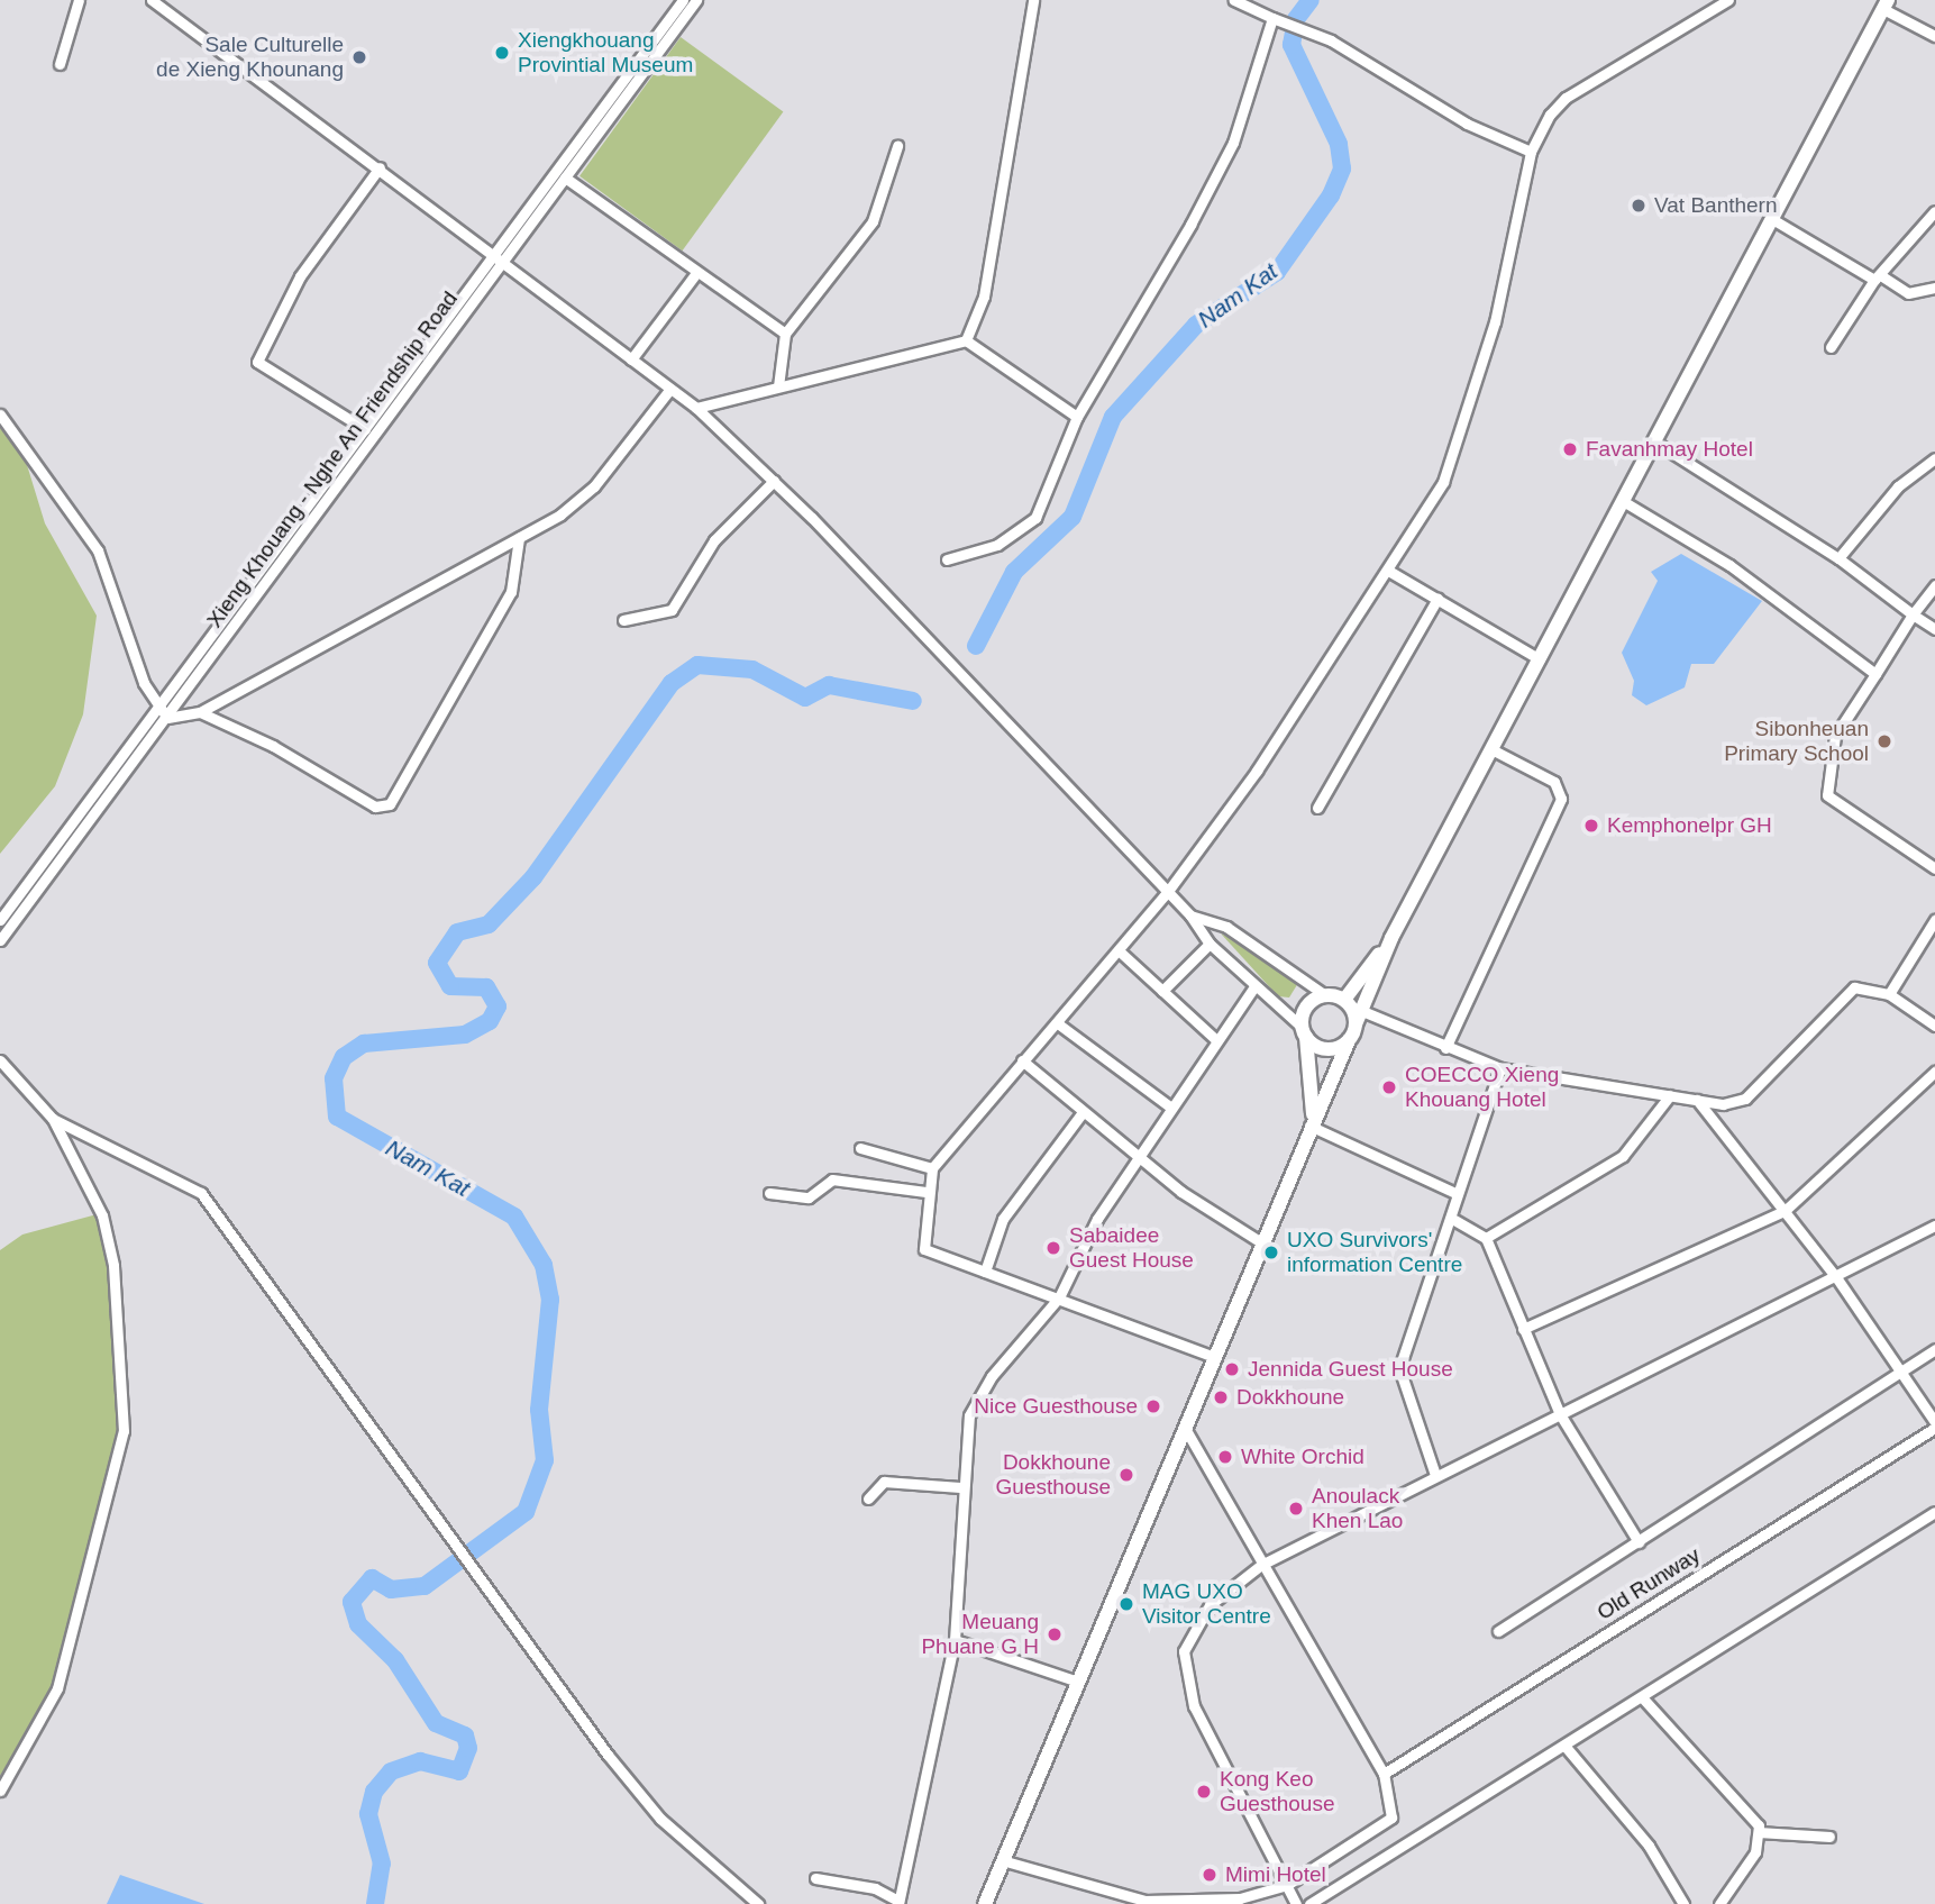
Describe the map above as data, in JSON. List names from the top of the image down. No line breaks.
{"streets":{"street":["Xieng Khouang - Nghe An Friendship Road","Old Runway"]},"water":["Nam Kat"],"places":["Xiengkhouang Provintial Museum","Sale Culturelle de Xieng Khounang","Vat Banthern","Favanhmay Hotel","Sibonheuan Primary School","Kemphonelpr GH","COECCO Xieng Khouang Hotel","Sabaidee Guest House","UXO Survivors' information Centre","Jennida Guest House","Dokkhoune","Nice Guesthouse","White Orchid","Dokkhoune Guesthouse","Anoulack Khen Lao","MAG UXO Visitor Centre","Meuang Phuane G H","Kong Keo Guesthouse","Mimi Hotel"]}
